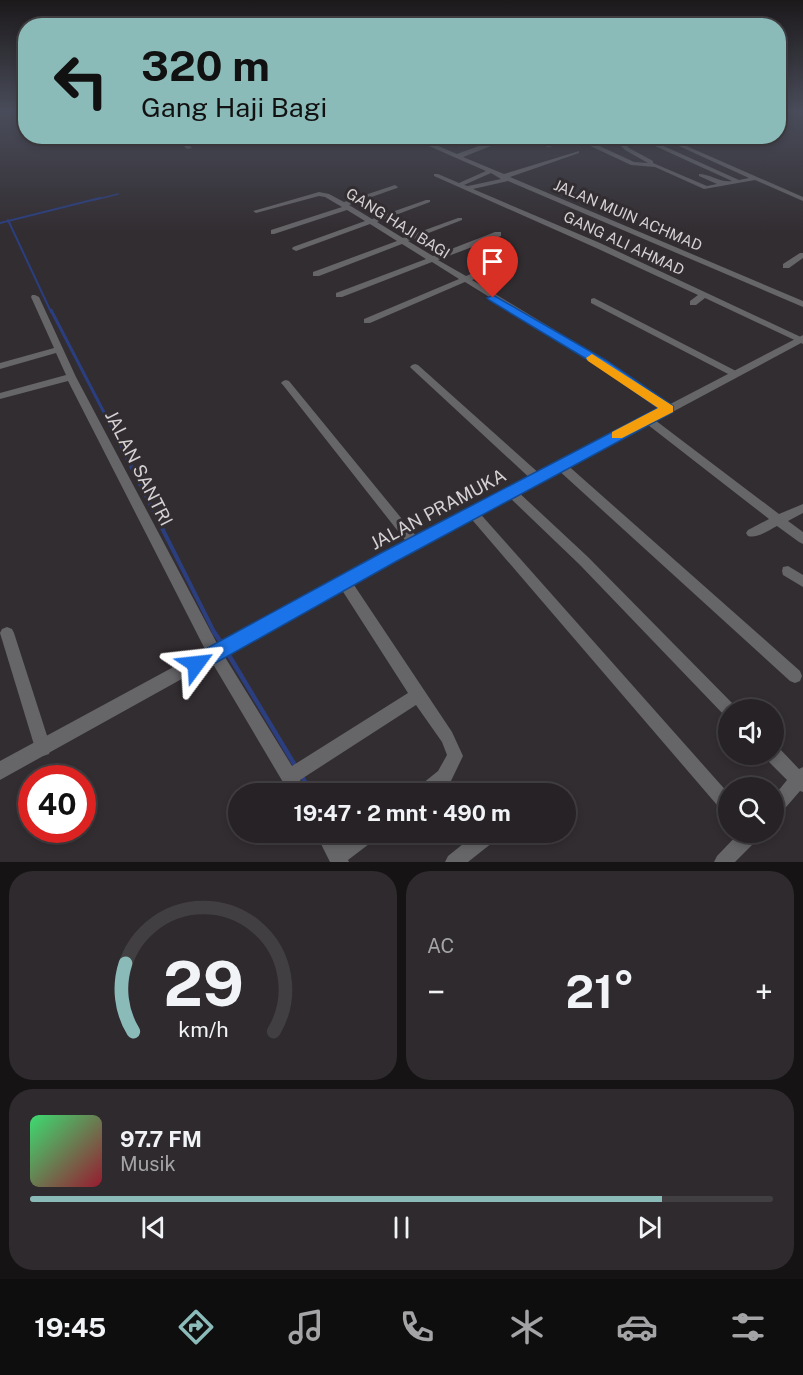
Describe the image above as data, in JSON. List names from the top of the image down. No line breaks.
{"streets":{"street":["JALAN MUIN ACHMAD","GANG HAJI BAGI","GANG ALI AHMAD","JALAN SANTRI","JALAN PRAMUKA"]},"crossings":[["GANG HAJI BAGI","JALAN PRAMUKA"],["GANG ALI AHMAD","JALAN PRAMUKA"],["JALAN SANTRI","JALAN PRAMUKA"]],"page":{"turn":["320 m","Gang Haji Bagi"],"limit":"40","trip":"19:47 · 2 mnt · 490 m","tile":"AC","heat":["−","21°","+"],"song":["97.7 FM","Musik"],"tabs":"19:45","gauge":["29","km/h"]}}
